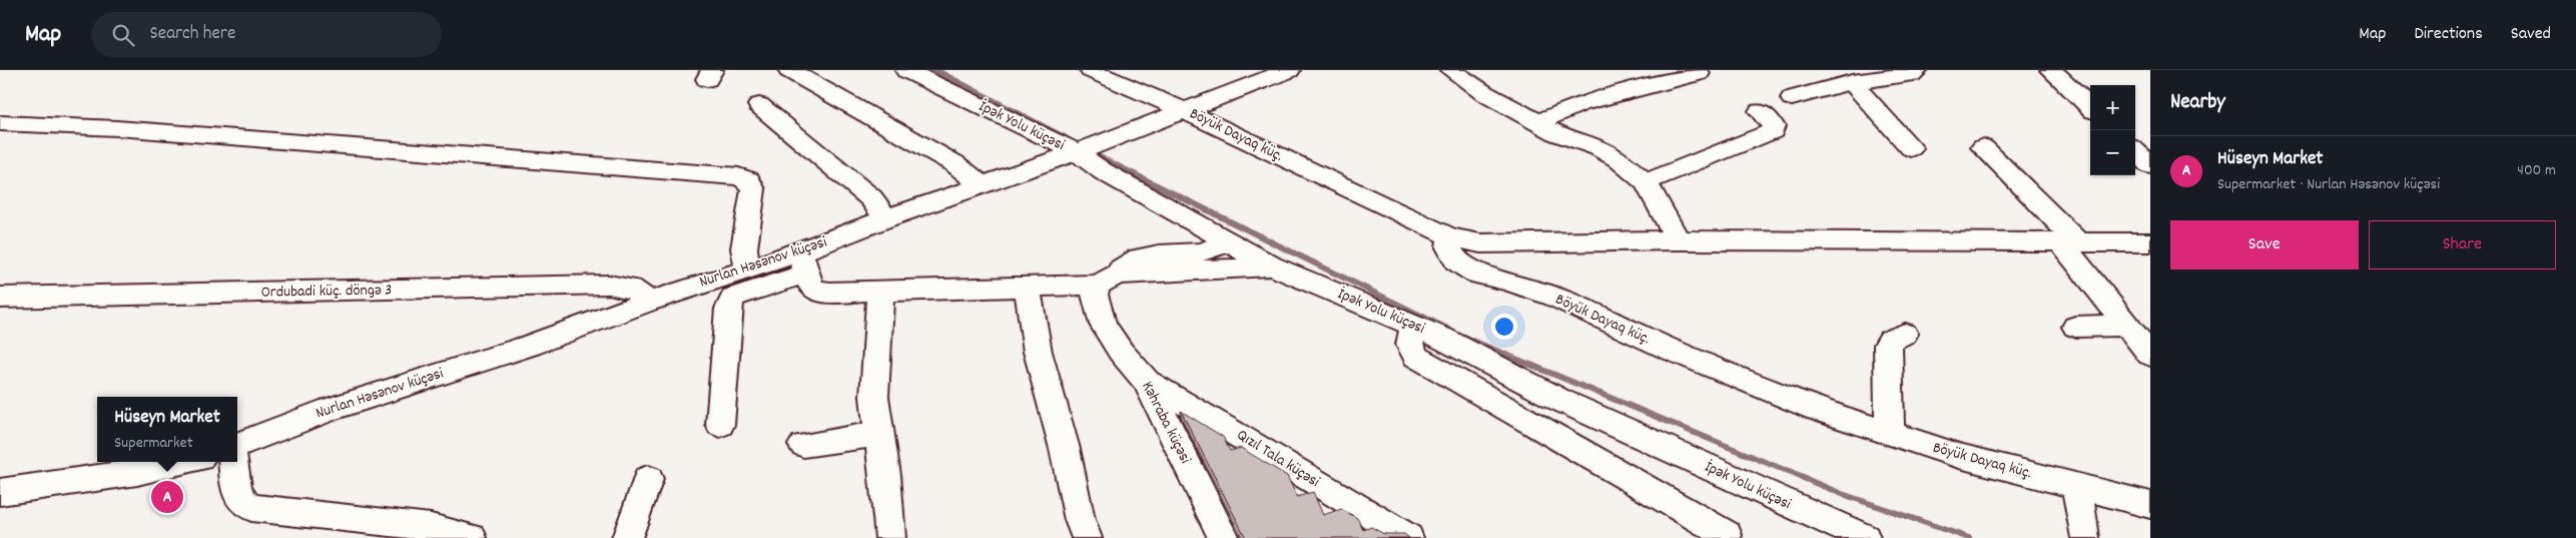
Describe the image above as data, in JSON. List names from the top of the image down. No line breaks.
{"streets":{"street":["İpək Yolu küçəsi","Böyük Dayaq küç.","Nurlan Həsənov küçəsi","Ordubadi küç. döngə 3","Kəhraba küçəsi","Qızıl Tala küçəsi"]},"crossings":[["İpək Yolu küçəsi","Nurlan Həsənov küçəsi"],["Böyük Dayaq küç.","Nurlan Həsənov küçəsi"],["Nurlan Həsənov küçəsi","Ordubadi küç. döngə 3"],["Kəhraba küçəsi","Qızıl Tala küçəsi"]],"page":{"header":"Map","search":"Search here","nav":["Map","Directions","Saved"],"heading":"Nearby","map_buttons":["+","−"],"list":[{"mark":"A","name":"Hüseyn Market","note":"Supermarket · Nurlan Həsənov küçəsi","value":"400 m"}],"buttons":["Save","Share"],"popup":["Hüseyn Market","Supermarket"],"pins":"A"}}
